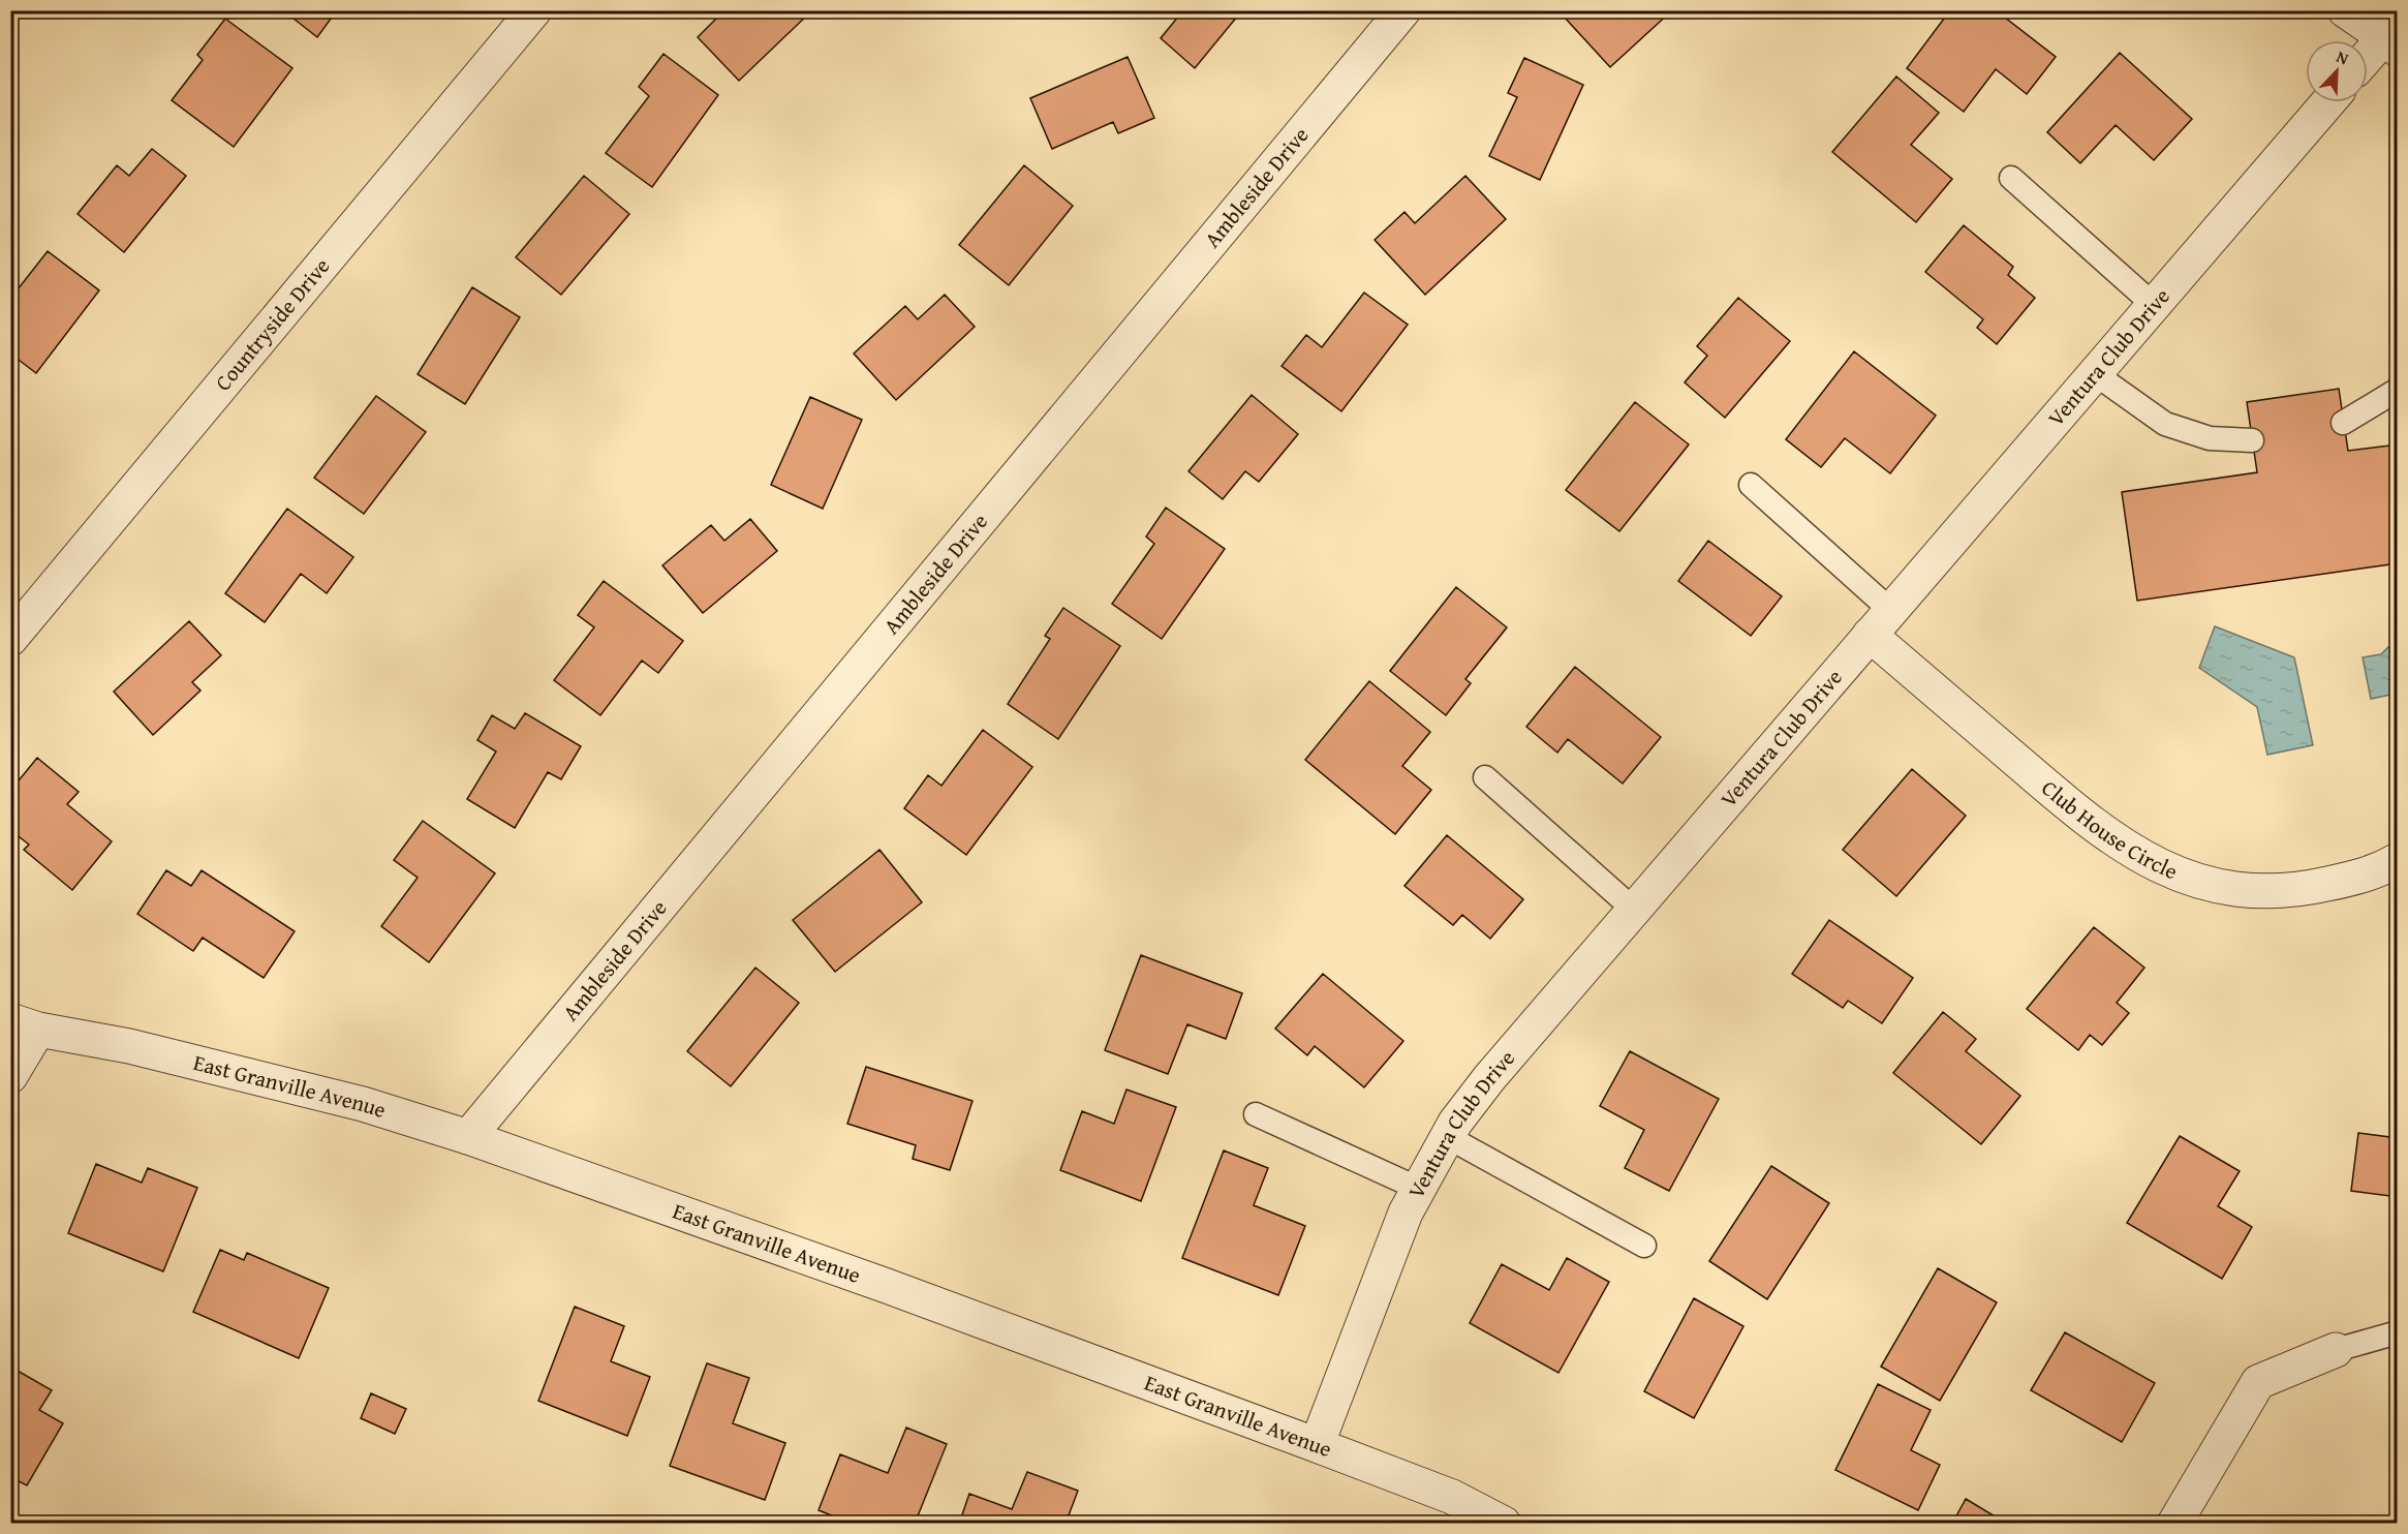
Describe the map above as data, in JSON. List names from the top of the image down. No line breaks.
{"streets":{"street":["Ambleside Drive","Countryside Drive","Ventura Club Drive","Club House Circle","East Granville Avenue"]},"crossings":[["Ambleside Drive","East Granville Avenue"],["Ventura Club Drive","Club House Circle"],["Ventura Club Drive","East Granville Avenue"]],"north":"top right"}
